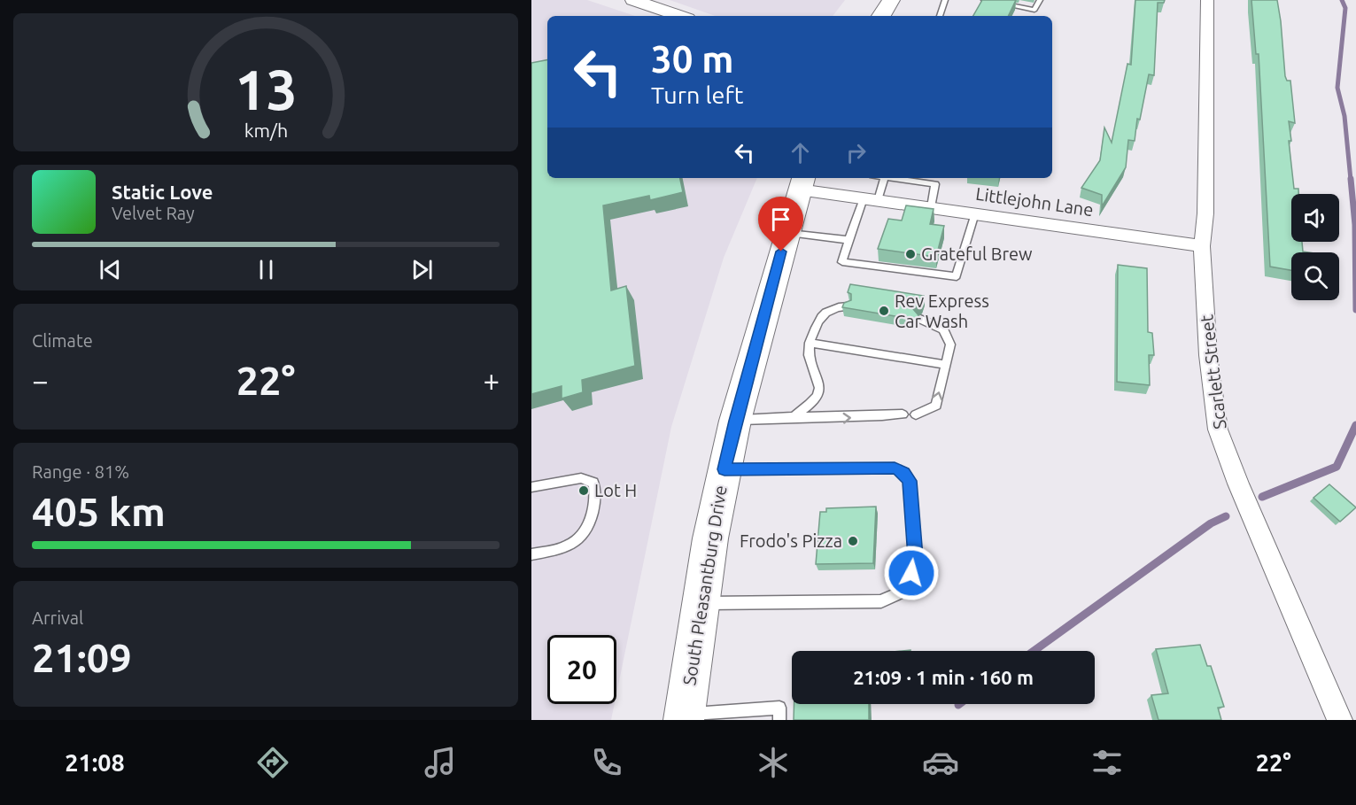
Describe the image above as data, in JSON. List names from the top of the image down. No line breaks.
{"streets":{"main road":["South Pleasantburg Drive"],"street":["Littlejohn Lane","Scarlett Street"]},"crossings":[["Littlejohn Lane","Scarlett Street"],["Littlejohn Lane","South Pleasantburg Drive"]],"places":["Grateful Brew","Rev Express Car Wash","Lot H","Frodo's Pizza"],"page":{"turn":["30 m","Turn left"],"song":["Static Love","Velvet Ray"],"tile":["Climate",["Range · 81%","405 km"],["Arrival","21:09"]],"heat":["−","22°","+"],"limit":"20","trip":"21:09 · 1 min · 160 m","tabs":["21:08","22°"],"gauge":["13","km/h"]}}
